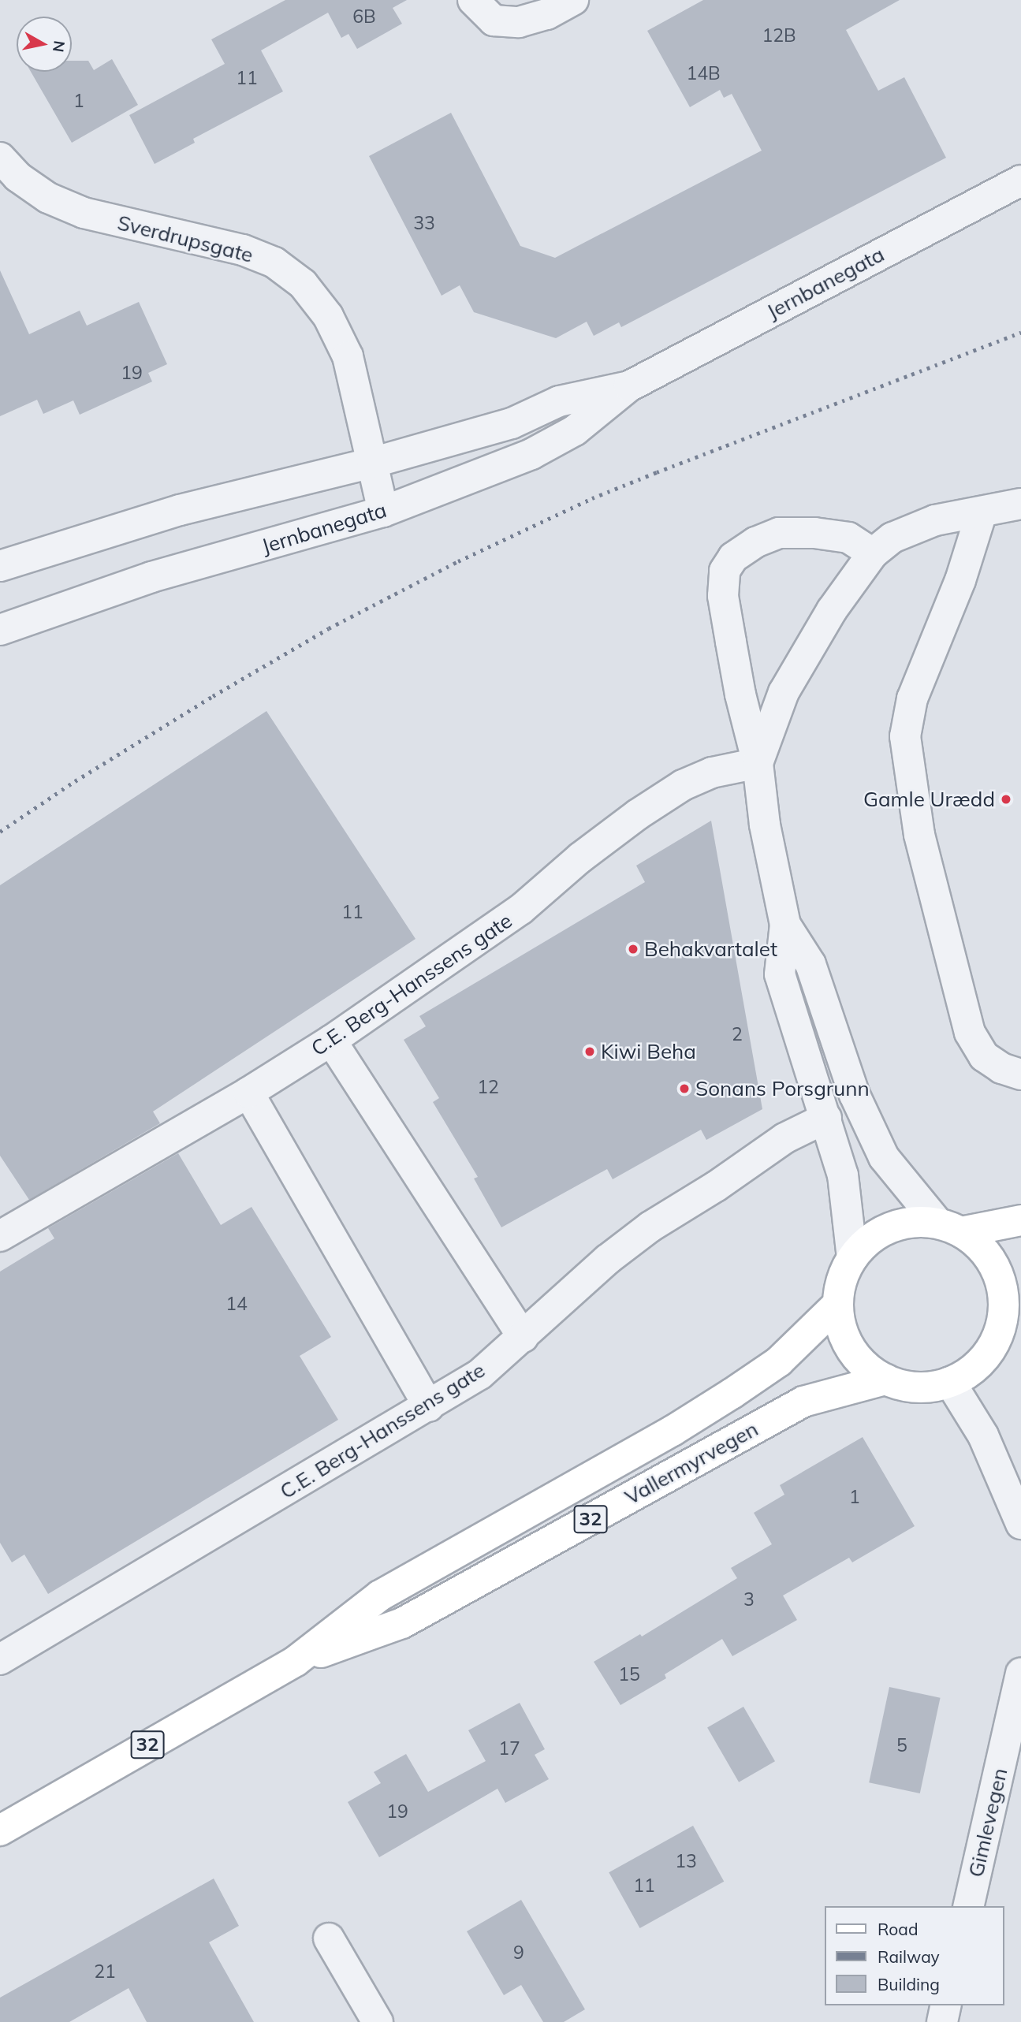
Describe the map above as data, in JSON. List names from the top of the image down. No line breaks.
{"streets":{"main road":["Vallermyrvegen","32"],"street":["Sverdrupsgate","Jernbanegata","C.E. Berg-Hanssens gate","Gimlevegen"]},"crossings":[["Sverdrupsgate","Jernbanegata"],["Vallermyrvegen","32"]],"places":["Gamle Urædd","Behakvartalet","Kiwi Beha","Sonans Porsgrunn"],"house_numbers":["6B","12B","14B","11","1","33","19","11","2","12","14","1","3","15","5","17","19","13","11","9","21"],"legend":["Road","Railway","Building"],"north":"right"}
